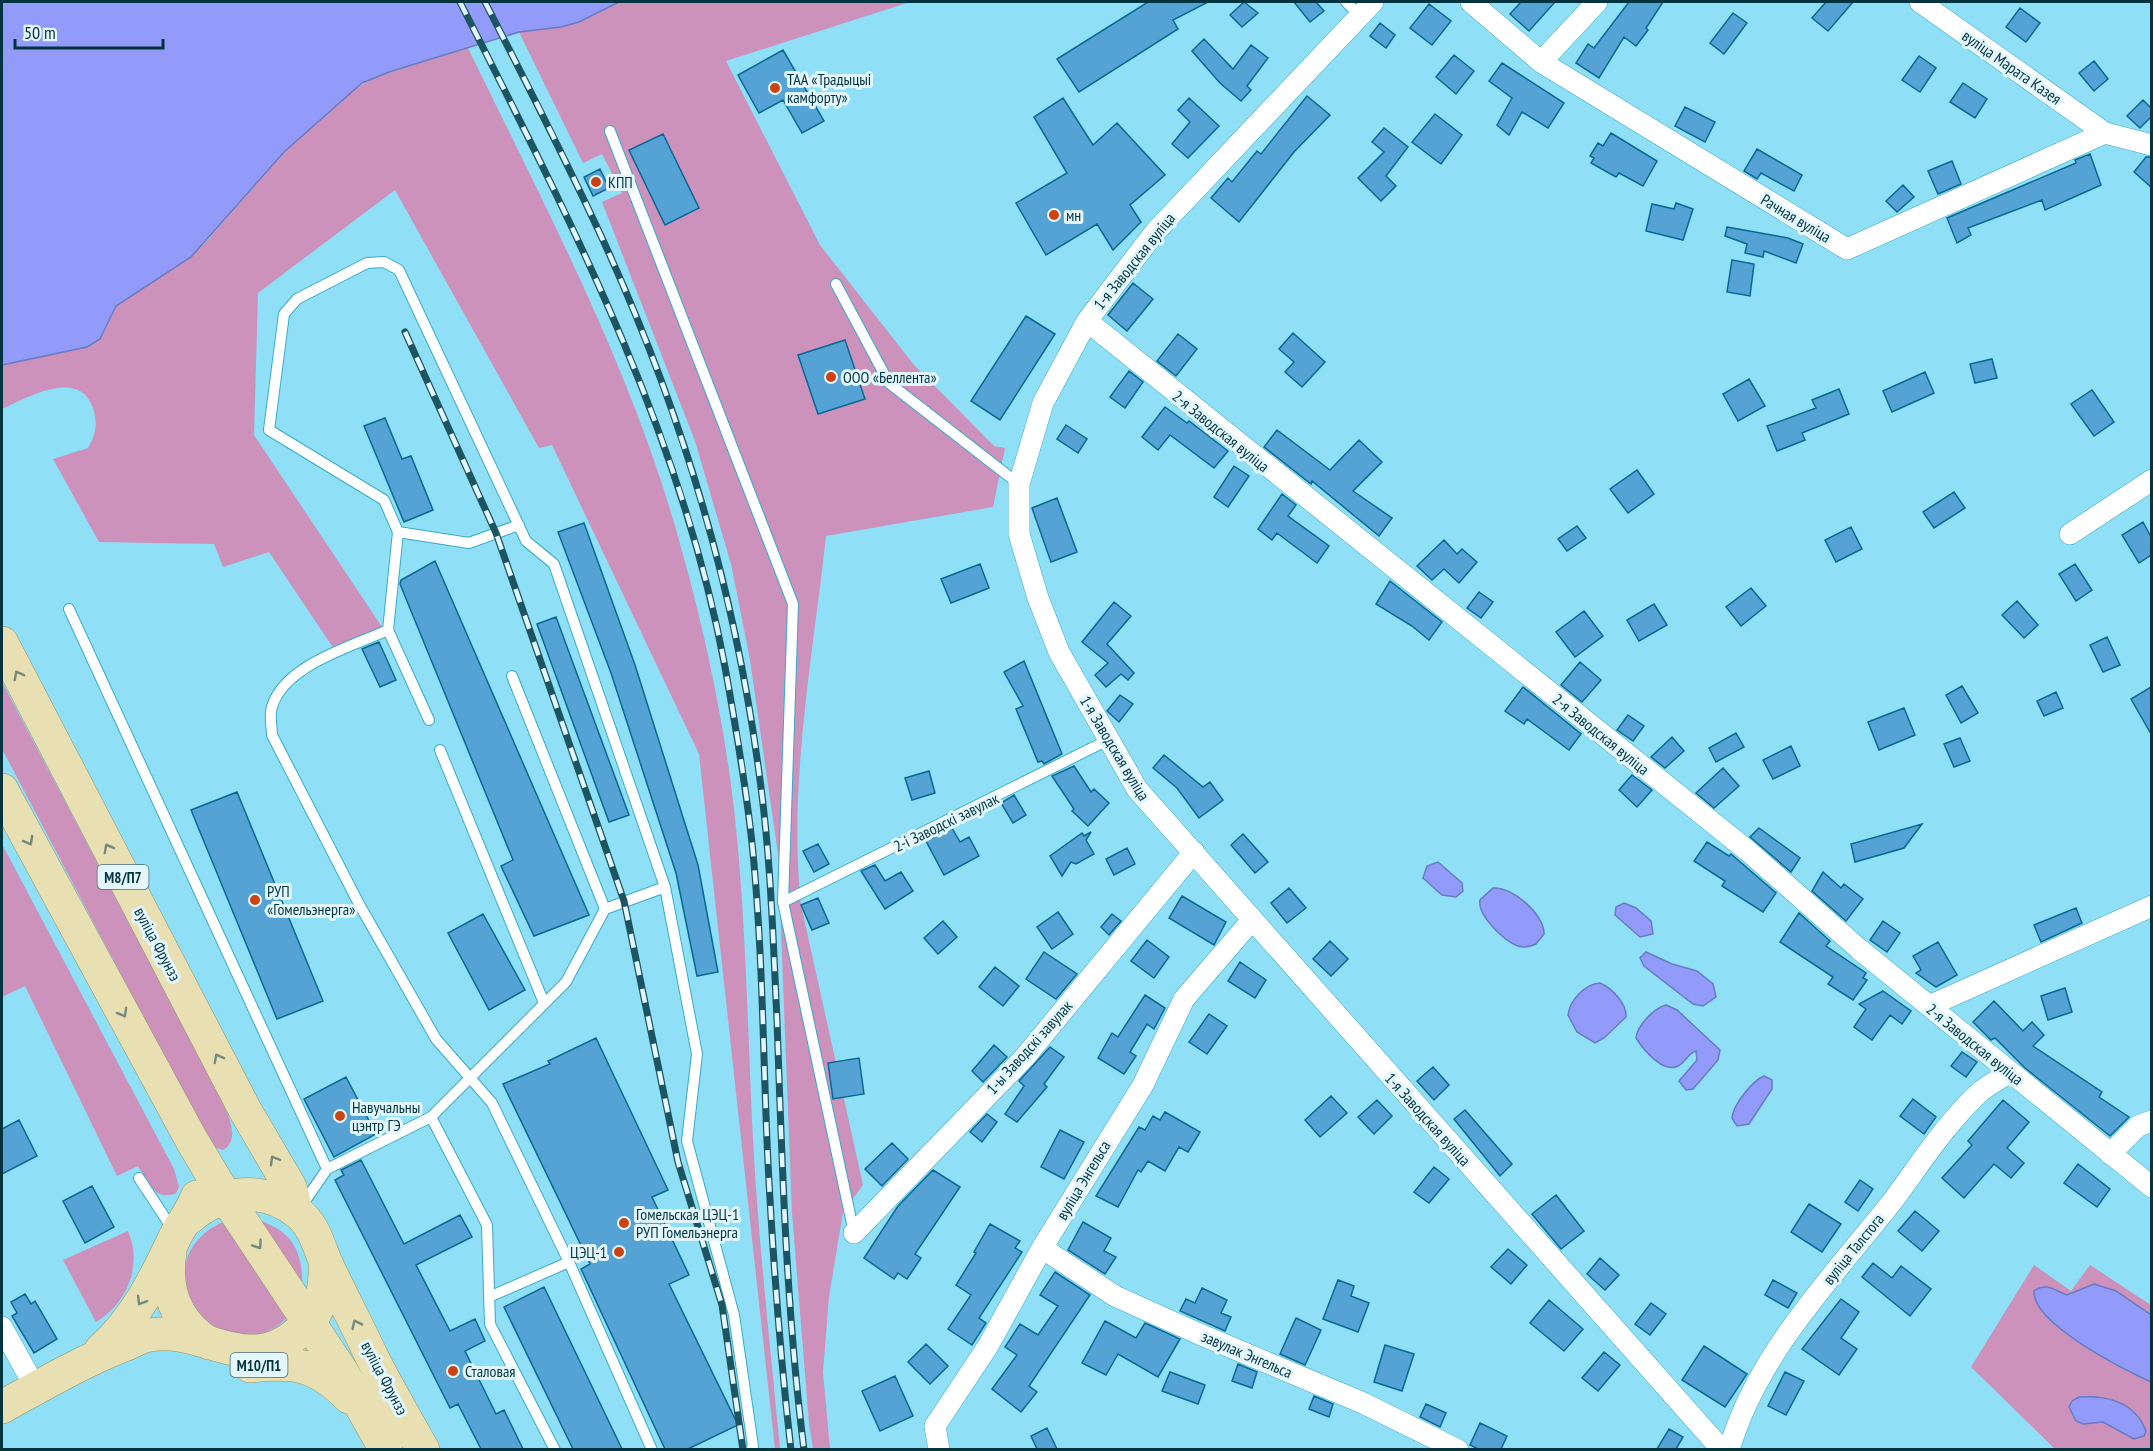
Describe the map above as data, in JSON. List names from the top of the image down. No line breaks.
{"streets":{"main road":["М8/П7","вуліца Фрунзэ","М10/П1"],"street":["вуліца Марата Казея","Рачная вуліца","1-я Заводская вуліца","2-я Заводская вуліца","1-ы Заводскі завулак","вуліца Энгельса","вуліца Талстога","завулак Энгельса"],"lane":["2-і Заводскі завулак"]},"crossings":[["вуліца Марата Казея","Рачная вуліца"],["1-я Заводская вуліца","2-я Заводская вуліца"],["1-я Заводская вуліца","2-і Заводскі завулак"],["1-я Заводская вуліца","1-ы Заводскі завулак"],["1-я Заводская вуліца","вуліца Энгельса"],["1-я Заводская вуліца","вуліца Талстога"],["2-я Заводская вуліца","вуліца Талстога"],["М8/П7","вуліца Фрунзэ"],["вуліца Энгельса","завулак Энгельса"]],"places":["ТАА «Традыцыі камфорту»","КПП","мн","ООО «Беллента»","РУП «Гомельэнерга»","Навучальны цэнтр ГЭ","Гомельская ЦЭЦ-1 РУП Гомельэнерга","ЦЭЦ-1","Сталовая"],"scale_bar":"50 m"}
